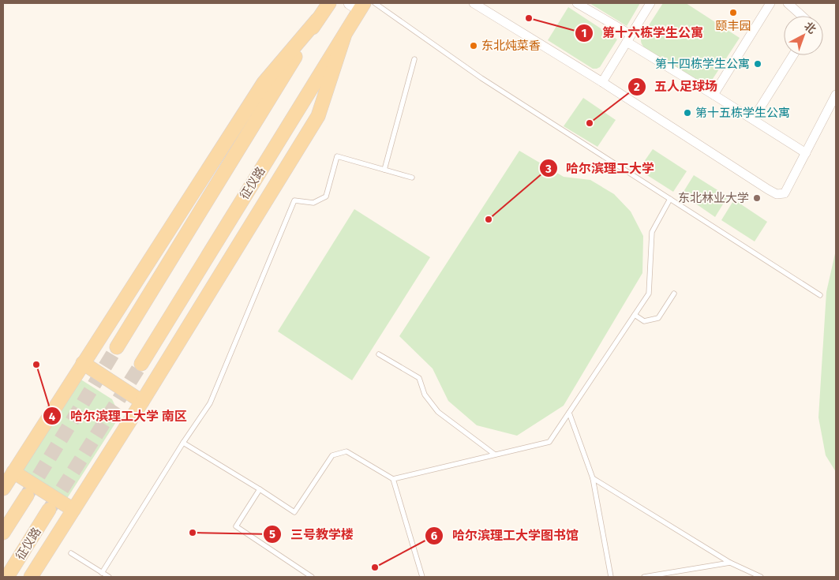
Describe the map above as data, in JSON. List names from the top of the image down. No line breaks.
{"streets":{"main road":["征仪路"]},"places":["颐丰园","第十六栋学生公寓","东北炖菜香","第十四栋学生公寓","第十五栋学生公寓","五人足球场","东北林业大学","哈尔滨理工大学","哈尔滨理工大学 南区","三号教学楼","哈尔滨理工大学图书馆"],"north":"top right"}
